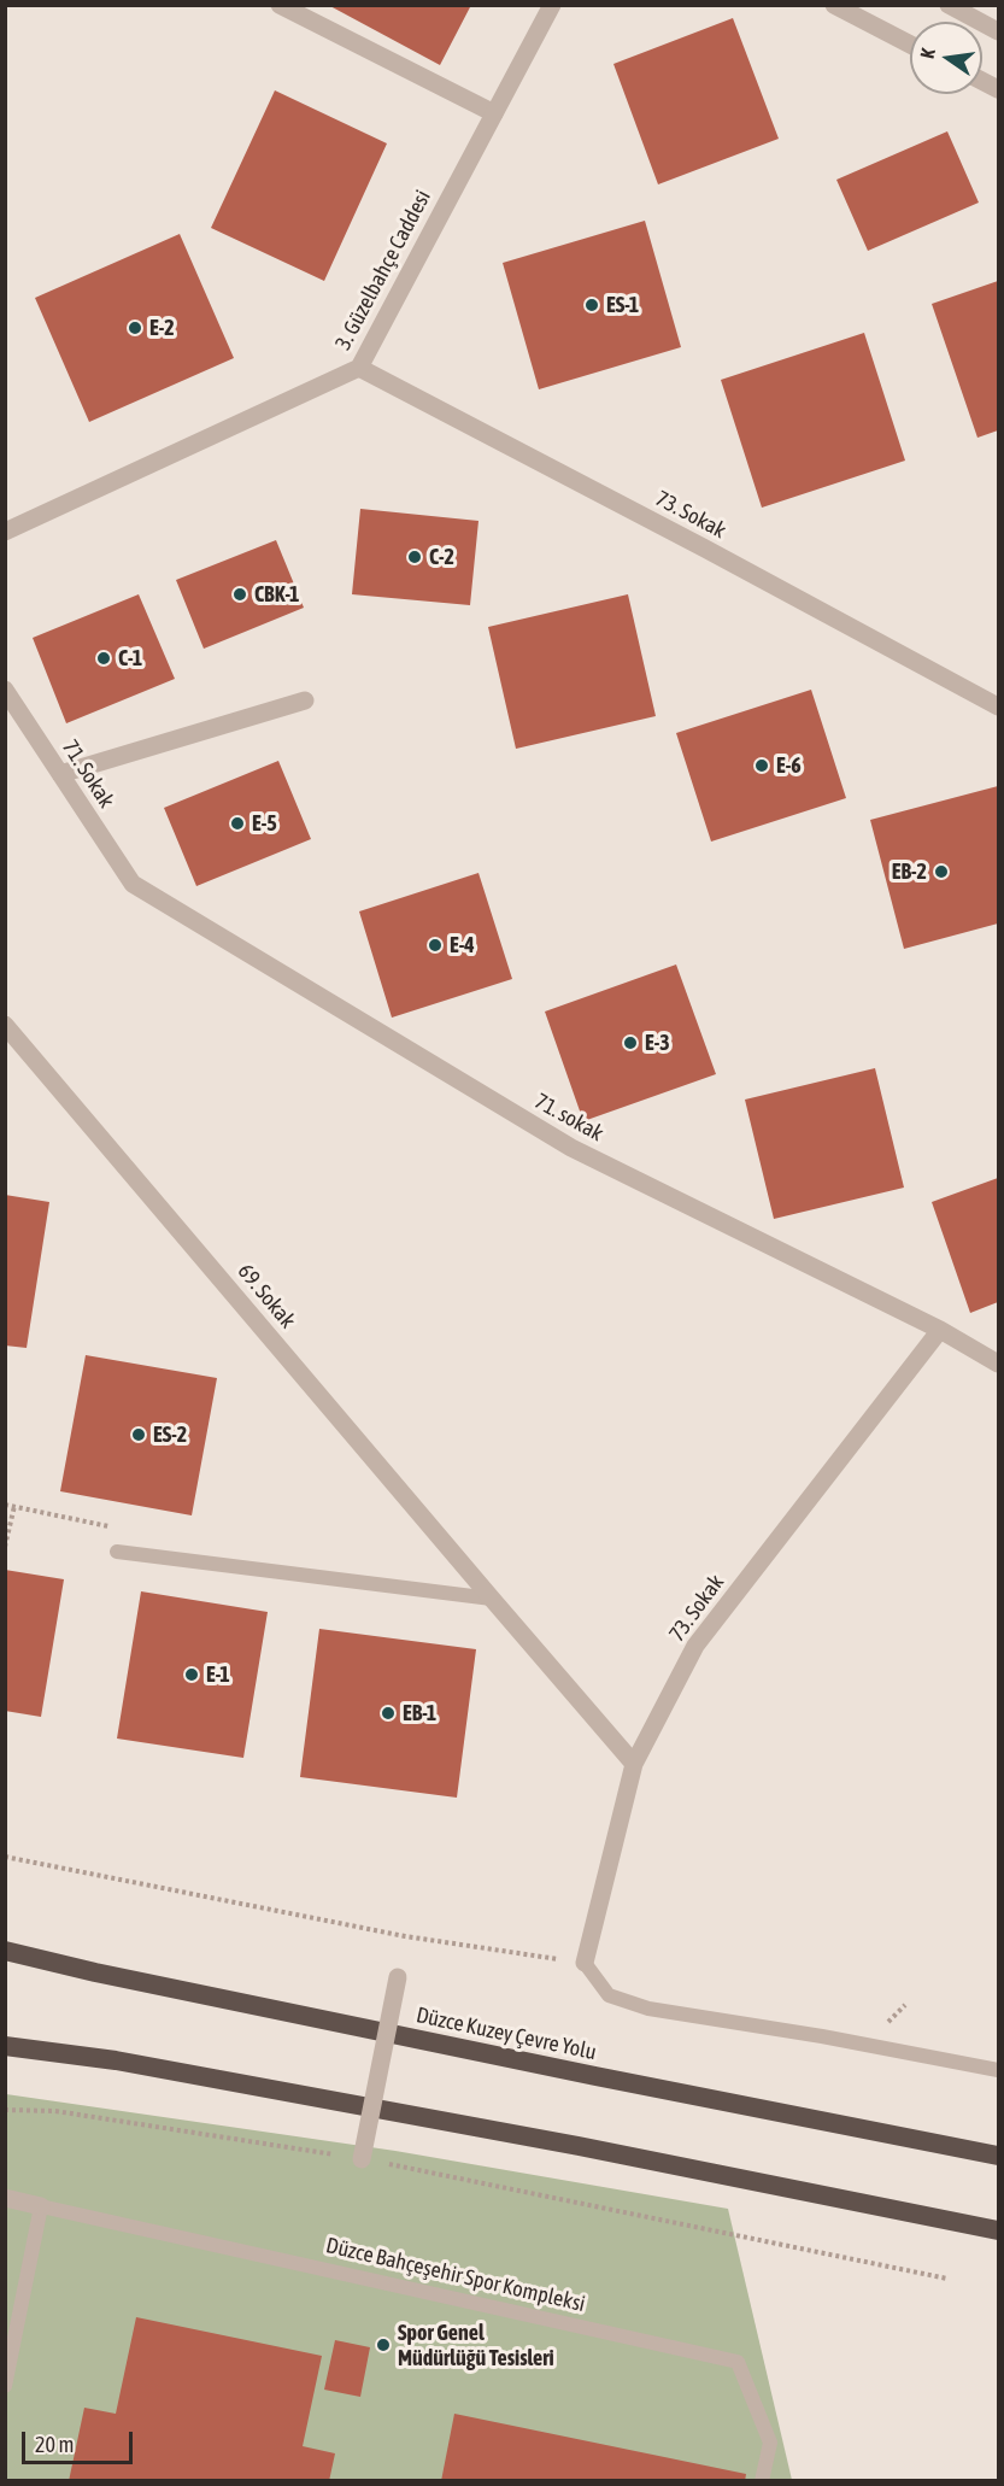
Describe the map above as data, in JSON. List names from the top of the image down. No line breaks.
{"streets":{"highway":["Düzce Kuzey Çevre Yolu"],"street":["3. Güzelbahçe Caddesi","73. Sokak","71. Sokak","71. sokak","69. Sokak","Düzce Bahçeşehir Spor Kompleksi"]},"crossings":[["3. Güzelbahçe Caddesi","73. Sokak"],["73. Sokak","71. sokak"],["73. Sokak","69. Sokak"],["71. Sokak","71. sokak"]],"places":["ES-1","E-2","C-2","CBK-1","C-1","E-6","E-5","EB-2","E-4","E-3","ES-2","E-1","EB-1","Spor Genel Müdürlüğü Tesisleri"],"scale_bar":"20 m","north":"left"}
